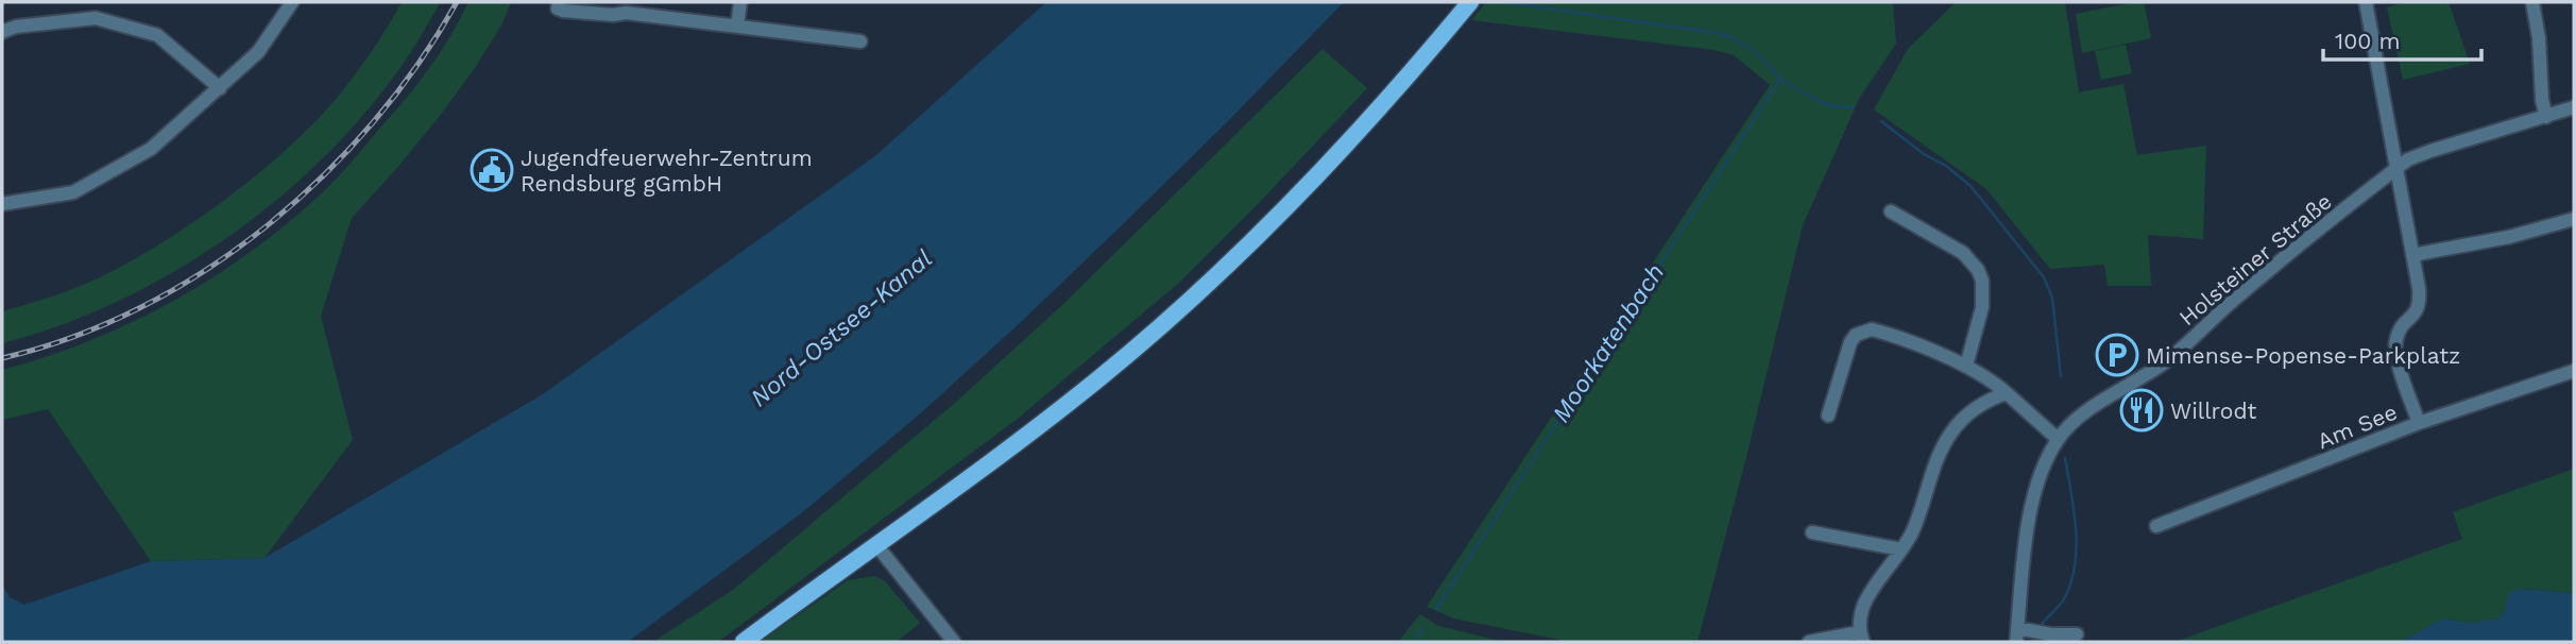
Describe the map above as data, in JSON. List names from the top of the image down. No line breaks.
{"streets":{"street":["Holsteiner Straße","Am See"]},"water":["Nord-Ostsee-Kanal","Moorkatenbach"],"places":{"public building":["Jugendfeuerwehr-Zentrum Rendsburg gGmbH"],"parking":["Mimense-Popense-Parkplatz"],"restaurant":["Willrodt"]},"scale_bar":"100 m"}
